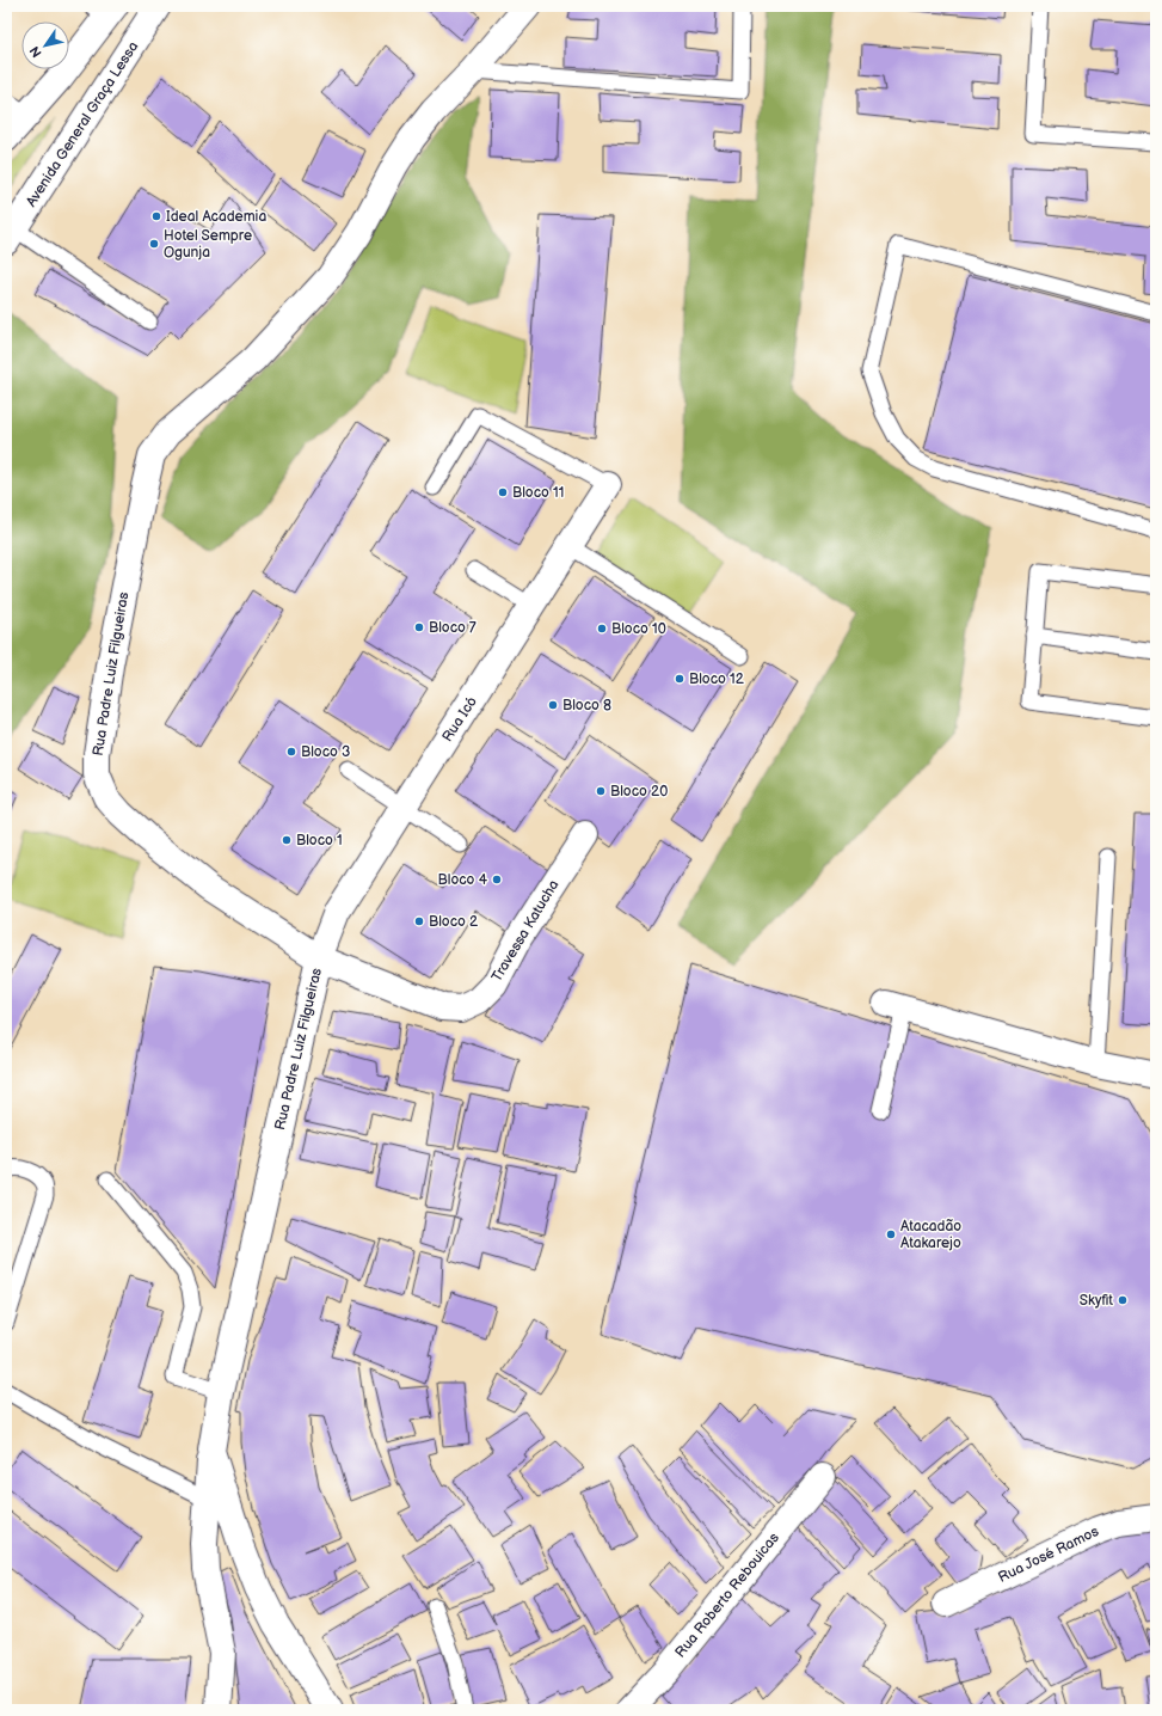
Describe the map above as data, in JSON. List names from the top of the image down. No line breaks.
{"streets":{"street":["Avenida General Graça Lessa","Rua Padre Luiz Filgueiras","Rua Icó","Travessa Katucha","Rua José Ramos","Rua Roberto Rebouicas"]},"crossings":[["Rua Padre Luiz Filgueiras","Rua Icó"],["Rua Padre Luiz Filgueiras","Travessa Katucha"],["Rua Icó","Travessa Katucha"]],"places":["Ideal Academia","Hotel Sempre Ogunja","Bloco 11","Bloco 7","Bloco 10","Bloco 12","Bloco 8","Bloco 3","Bloco 20","Bloco 1","Bloco 4","Bloco 2","Atacadão Atakarejo","Skyfit"],"north":"bottom left"}
